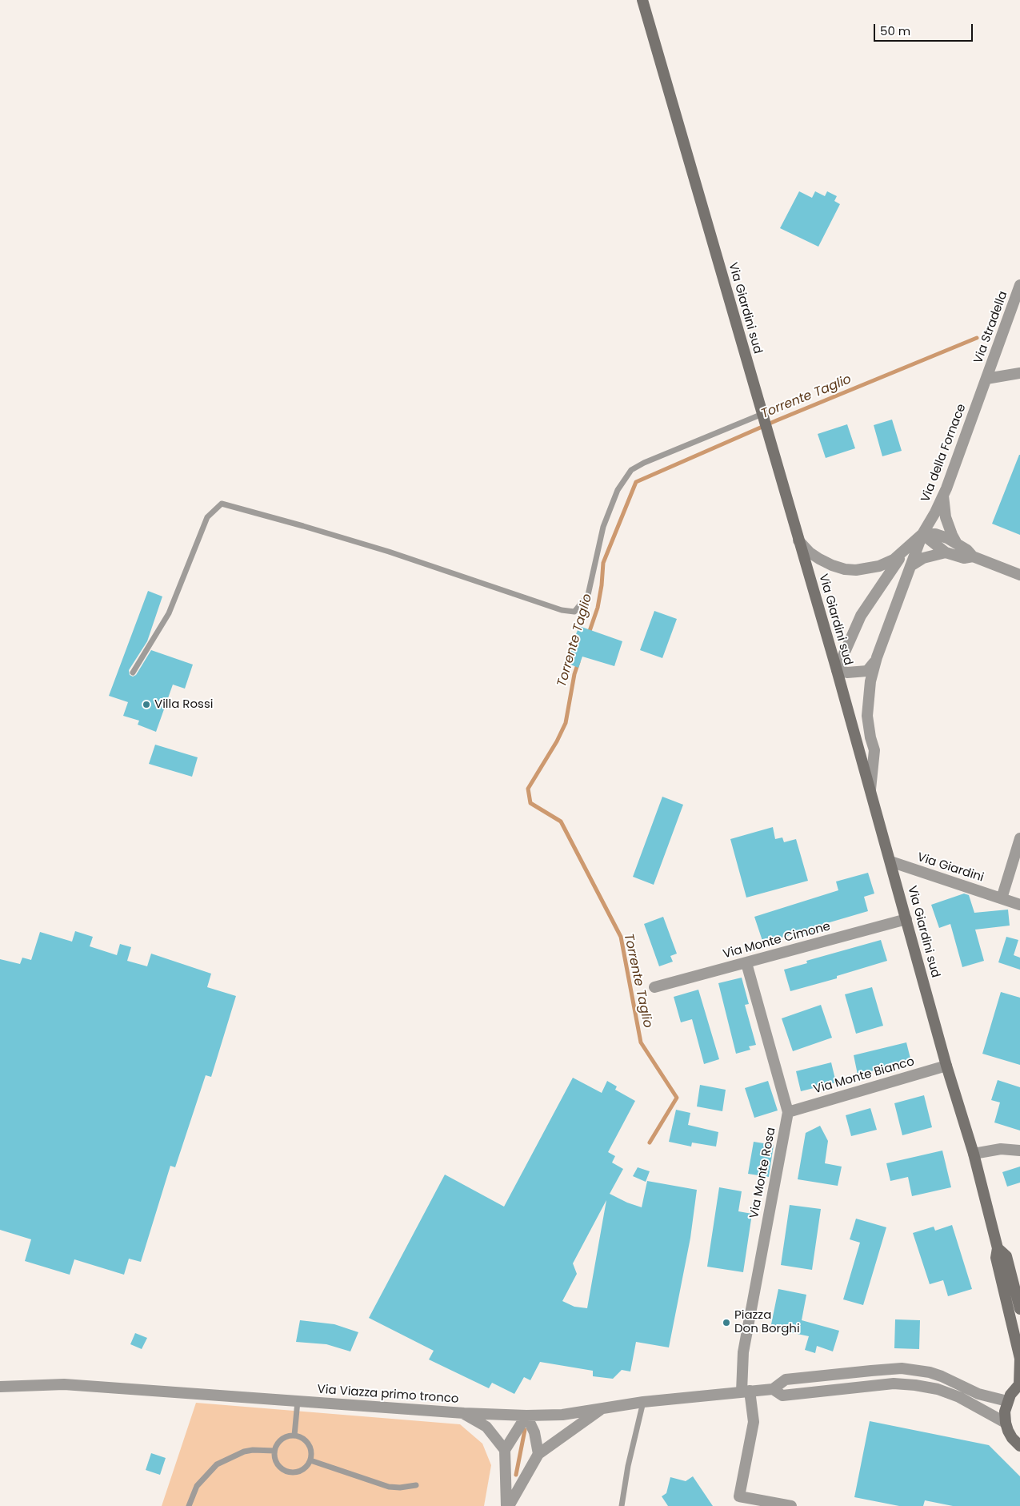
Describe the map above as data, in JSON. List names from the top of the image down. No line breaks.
{"streets":{"main road":["Via Giardini sud"],"street":["Via Stradella","Via della Fornace","Via Giardini","Via Monte Cimone","Via Monte Bianco","Via Monte Rosa","Via Viazza primo tronco"]},"crossings":[["Via Giardini sud","Via Giardini"],["Via Giardini sud","Via Monte Cimone"],["Via Giardini sud","Via Monte Bianco"],["Via Stradella","Via della Fornace"],["Via Monte Cimone","Via Monte Rosa"],["Via Monte Bianco","Via Monte Rosa"],["Via Monte Rosa","Via Viazza primo tronco"]],"water":["Torrente Taglio"],"places":["Villa Rossi","Piazza Don Borghi"],"scale_bar":"50 m"}
